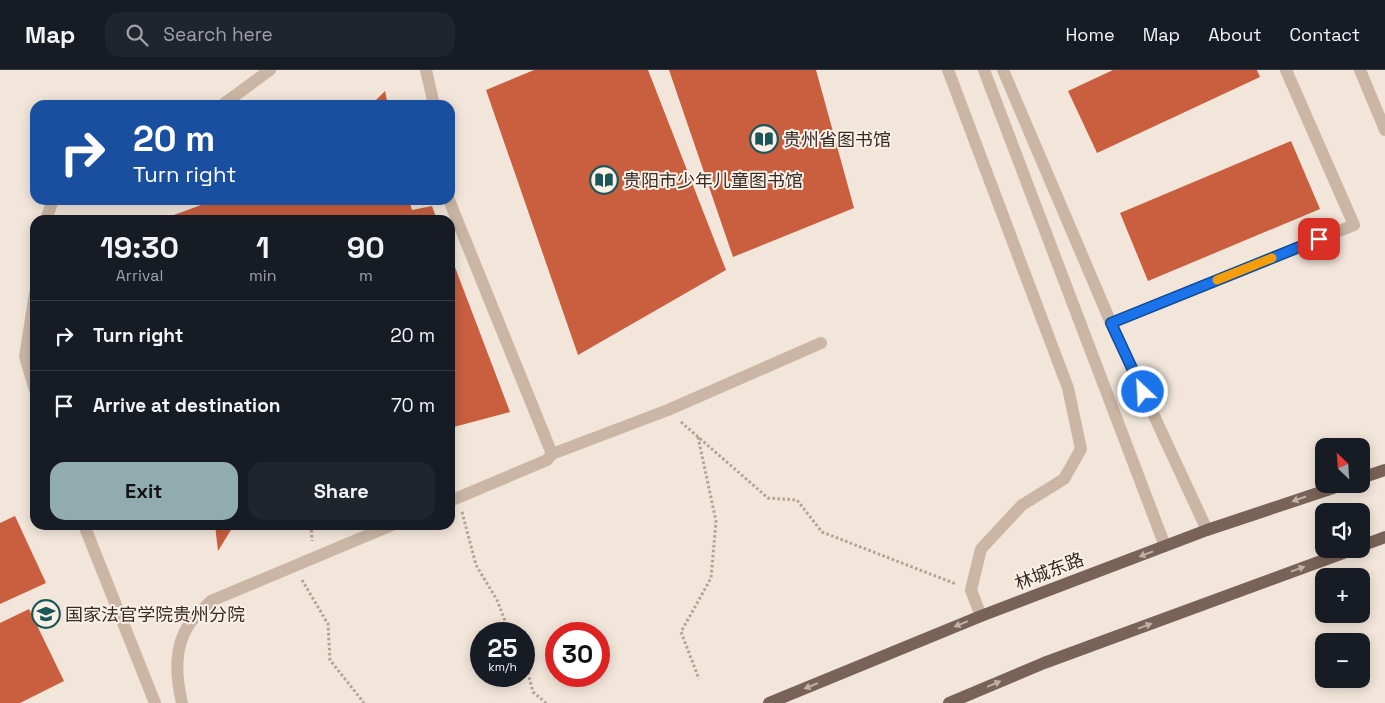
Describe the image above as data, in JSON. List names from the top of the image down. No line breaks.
{"streets":{"main road":["林城东路"]},"places":{"library":["贵州省图书馆","贵阳市少年儿童图书馆"],"school or university":["国家法官学院贵州分院"]},"north":"top left","page":{"header":"Map","search":"Search here","nav":["Home","Map","About","Contact"],"turn":["20 m","Turn right"],"eta":["19:30","Arrival","1","min","90","m"],"list":[{"name":"Turn right","value":"20 m"},{"name":"Arrive at destination","value":"70 m"}],"map_buttons":["+","−"],"buttons":["Exit","Share"],"speed":"25 km/h","limit":"30"}}
